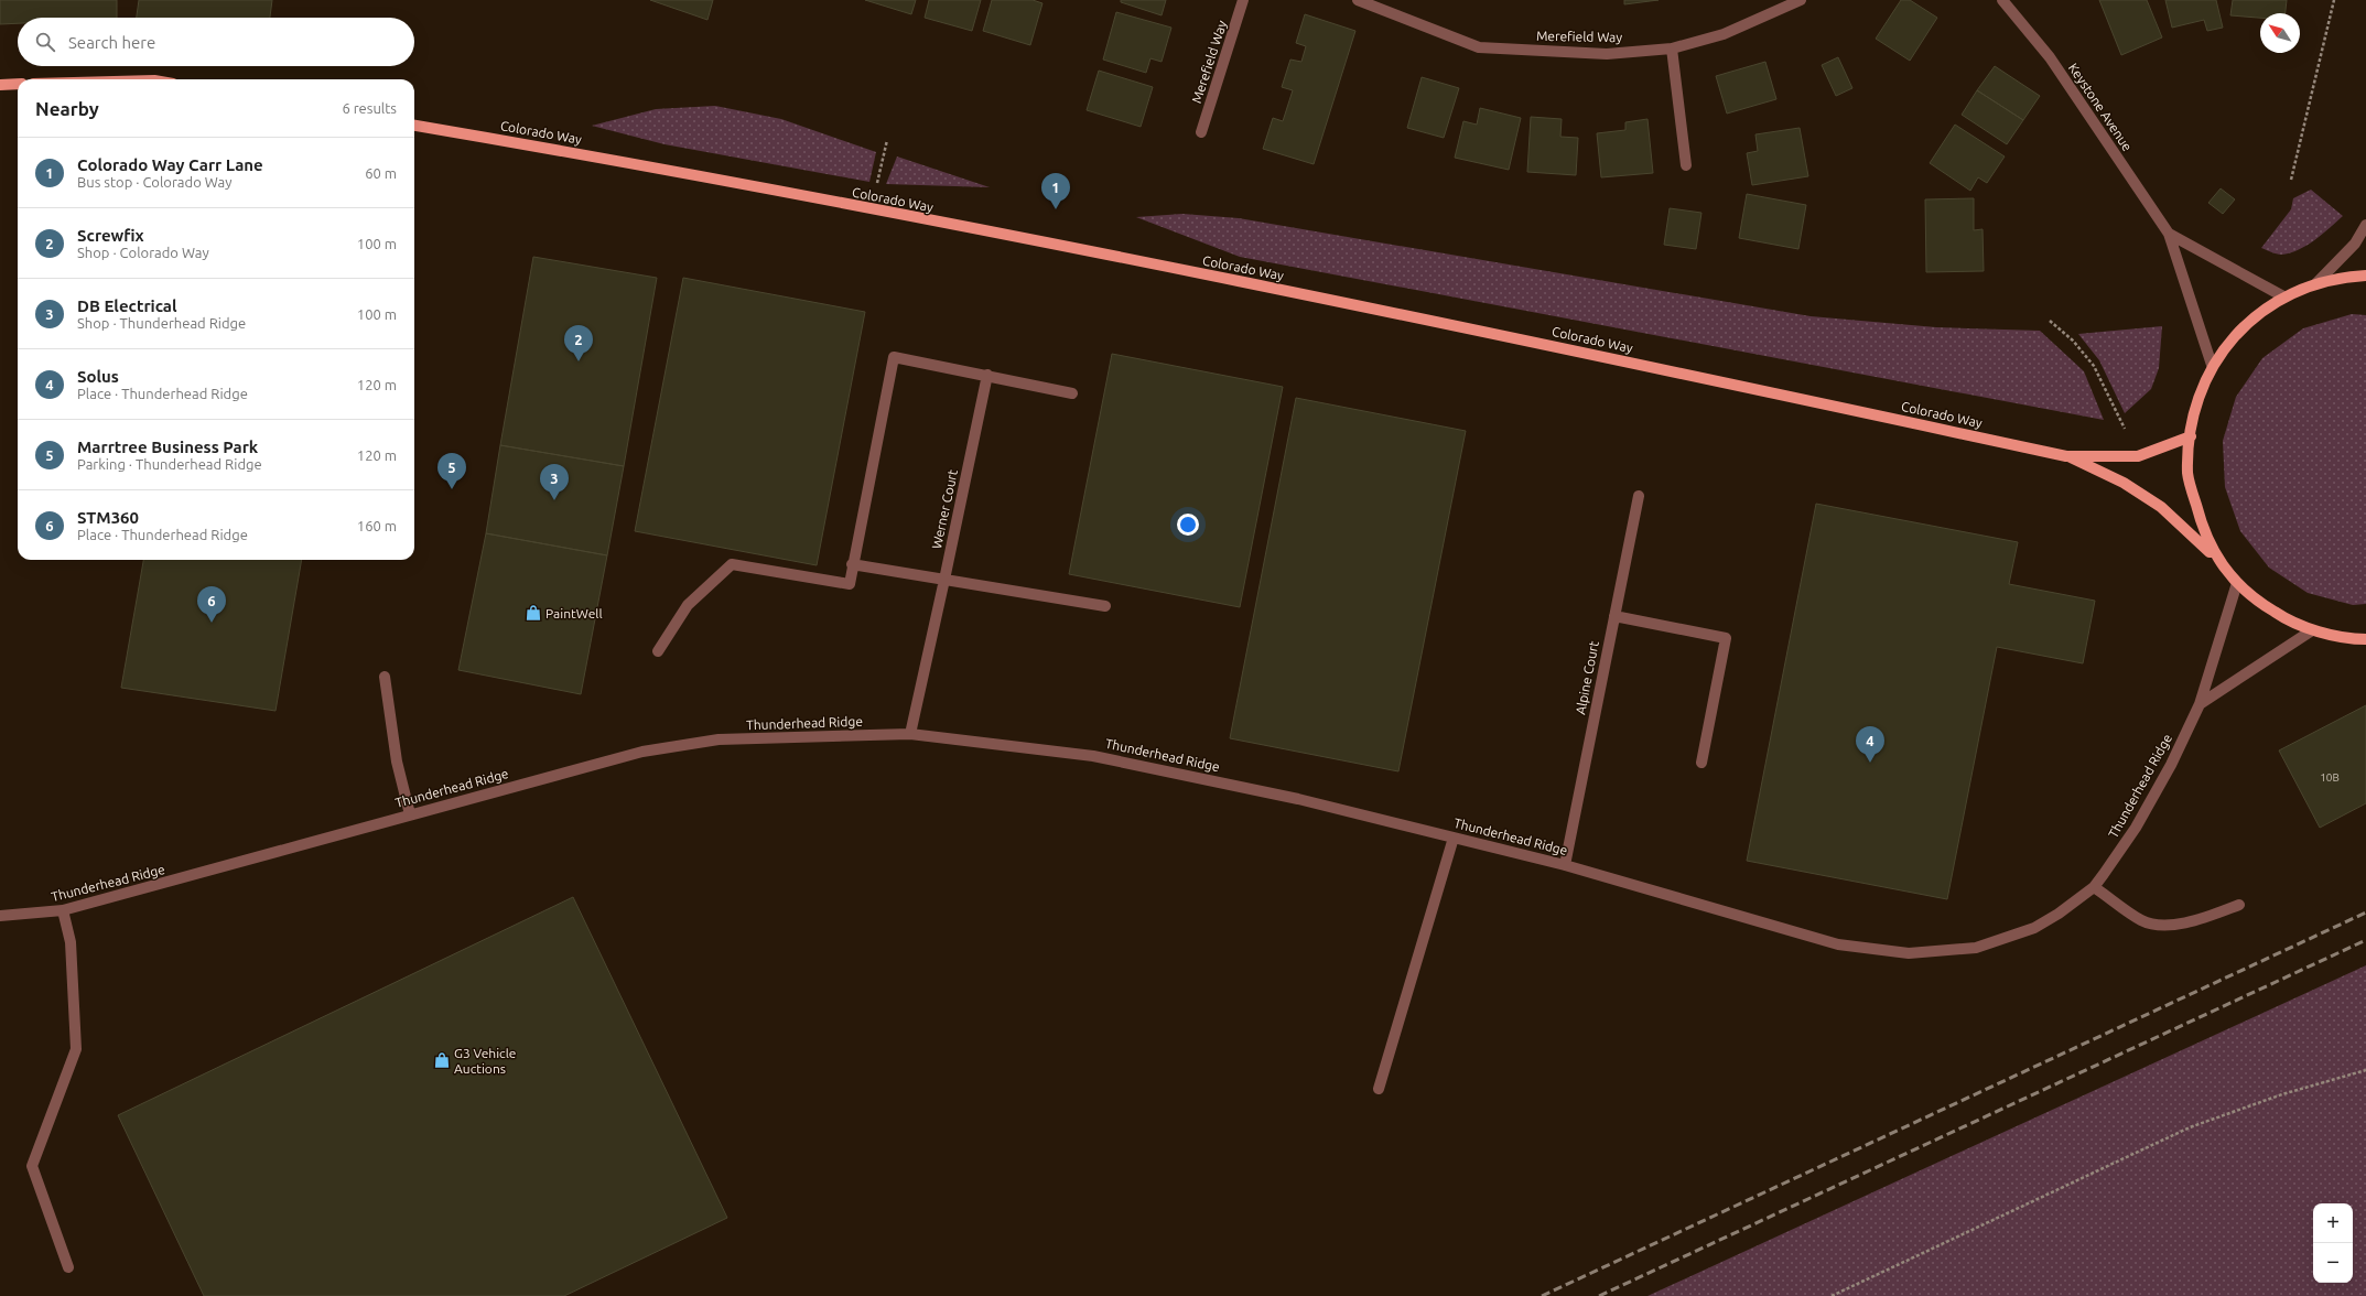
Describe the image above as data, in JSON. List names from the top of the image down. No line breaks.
{"streets":{"main road":["Colorado Way"],"street":["Merefield Way","Keystone Avenue","Werner Court","Alpine Court","Thunderhead Ridge"]},"crossings":[["Werner Court","Thunderhead Ridge"],["Alpine Court","Thunderhead Ridge"]],"places":{"shop":["PaintWell","G3 Vehicle Auctions"]},"house_numbers":["10B"],"north":"top left","page":{"search":"Search here","heading":["Nearby","6 results"],"list":[{"mark":"1","name":"Colorado Way Carr Lane","note":"Bus stop · Colorado Way","value":"60 m"},{"mark":"2","name":"Screwfix","note":"Shop · Colorado Way","value":"100 m"},{"mark":"3","name":"DB Electrical","note":"Shop · Thunderhead Ridge","value":"100 m"},{"mark":"4","name":"Solus","note":"Place · Thunderhead Ridge","value":"120 m"},{"mark":"5","name":"Marrtree Business Park","note":"Parking · Thunderhead Ridge","value":"120 m"},{"mark":"6","name":"STM360","note":"Place · Thunderhead Ridge","value":"160 m"}],"pins":["1","2","5","3","6","4"],"map_buttons":["+","−"]}}
